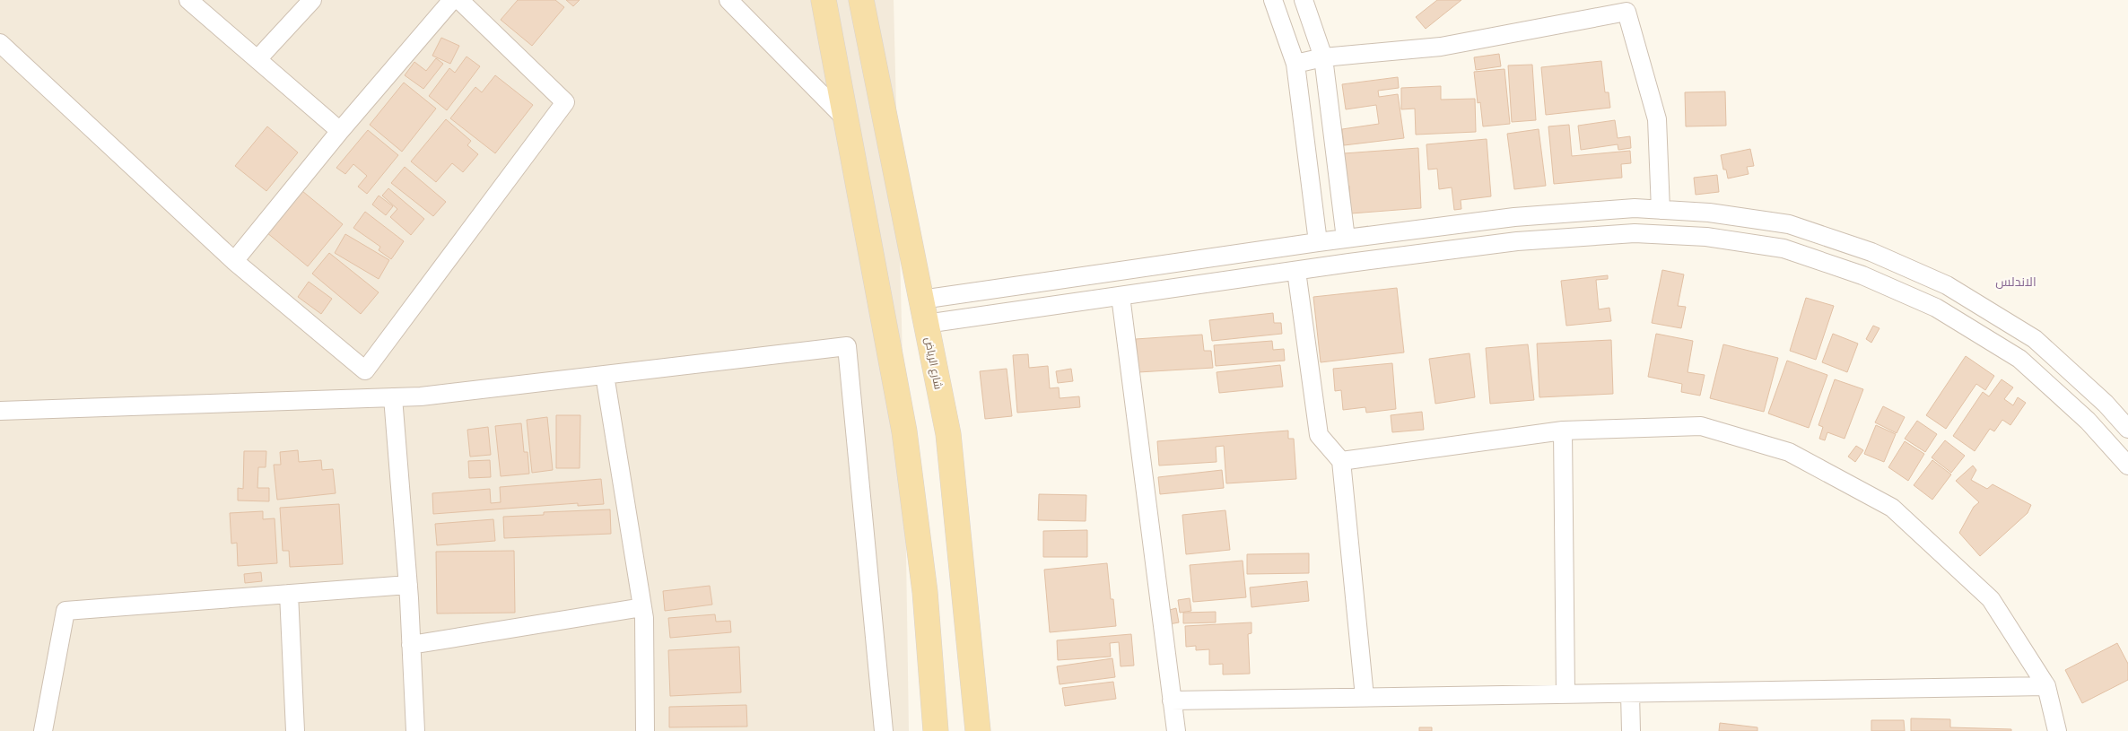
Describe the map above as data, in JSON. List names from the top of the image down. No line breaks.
{"streets":{"main road":["شارع الرياض"]},"districts":["الاندلس"]}
